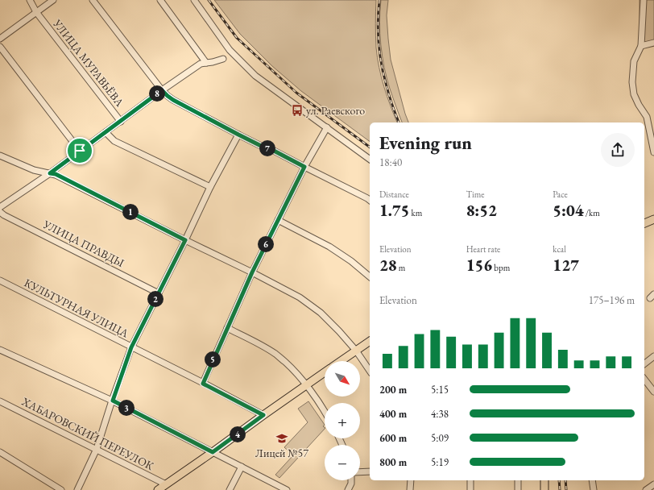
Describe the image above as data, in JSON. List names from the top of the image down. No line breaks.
{"streets":{"street":["УЛИЦА МУРАВЬЁВА","УЛИЦА ПРАВДЫ","КУЛЬТУРНАЯ УЛИЦА","ХАБАРОВСКИЙ ПЕРЕУЛОК"]},"places":{"bus stop":["ул. Раевского"],"school or university":["Лицей №57"]},"north":"bottom right","page":{"pins":["8","7","1","6","2","5","3","4"],"heading":["Evening run","18:40"],"stats":[["Distance","1.75 km"],["Time","8:52"],["Pace","5:04 /km"],["Elevation","28 m"],["Heart rate","156 bpm"],["kcal","127"]],"chart":["Elevation","175–196 m"],"map_buttons":["+","−"],"list":[{"name":"200 m","note":"5:15"},{"name":"400 m","note":"4:38"},{"name":"600 m","note":"5:09"},{"name":"800 m","note":"5:19"}]}}
